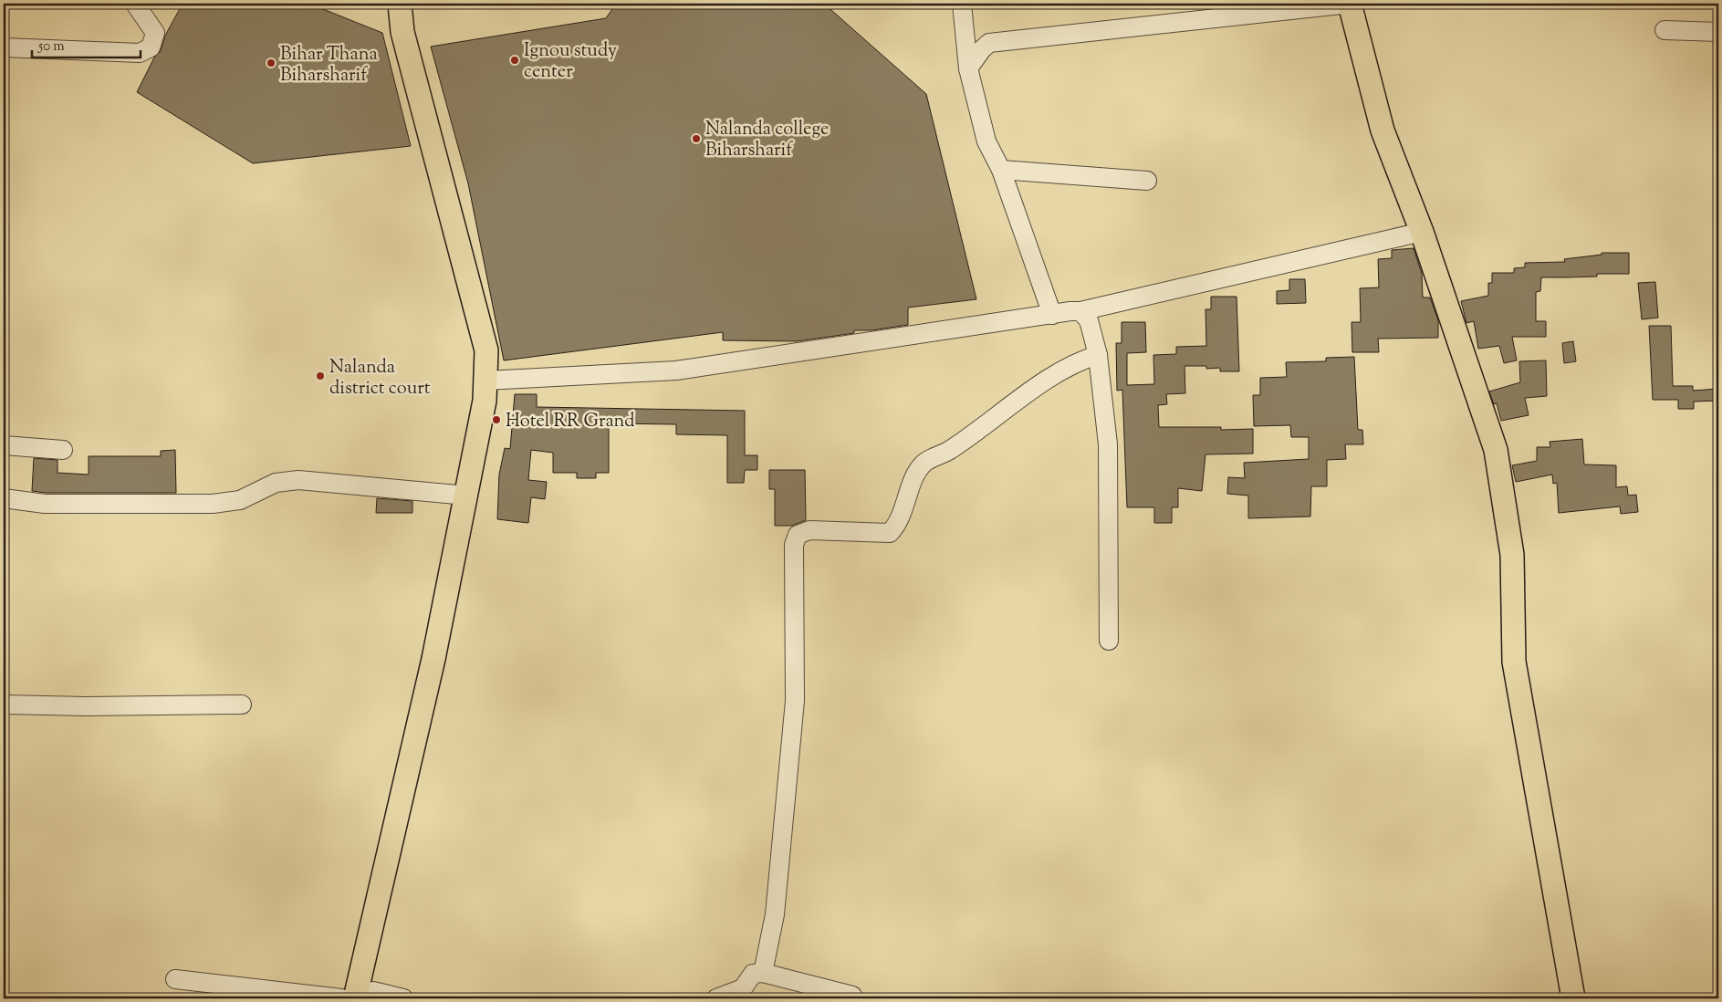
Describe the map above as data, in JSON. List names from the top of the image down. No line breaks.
{"places":["Ignou study center","Bihar Thana Biharsharif","Nalanda college Biharsharif","Nalanda district court","Hotel RR Grand"],"scale_bar":"50 m"}
